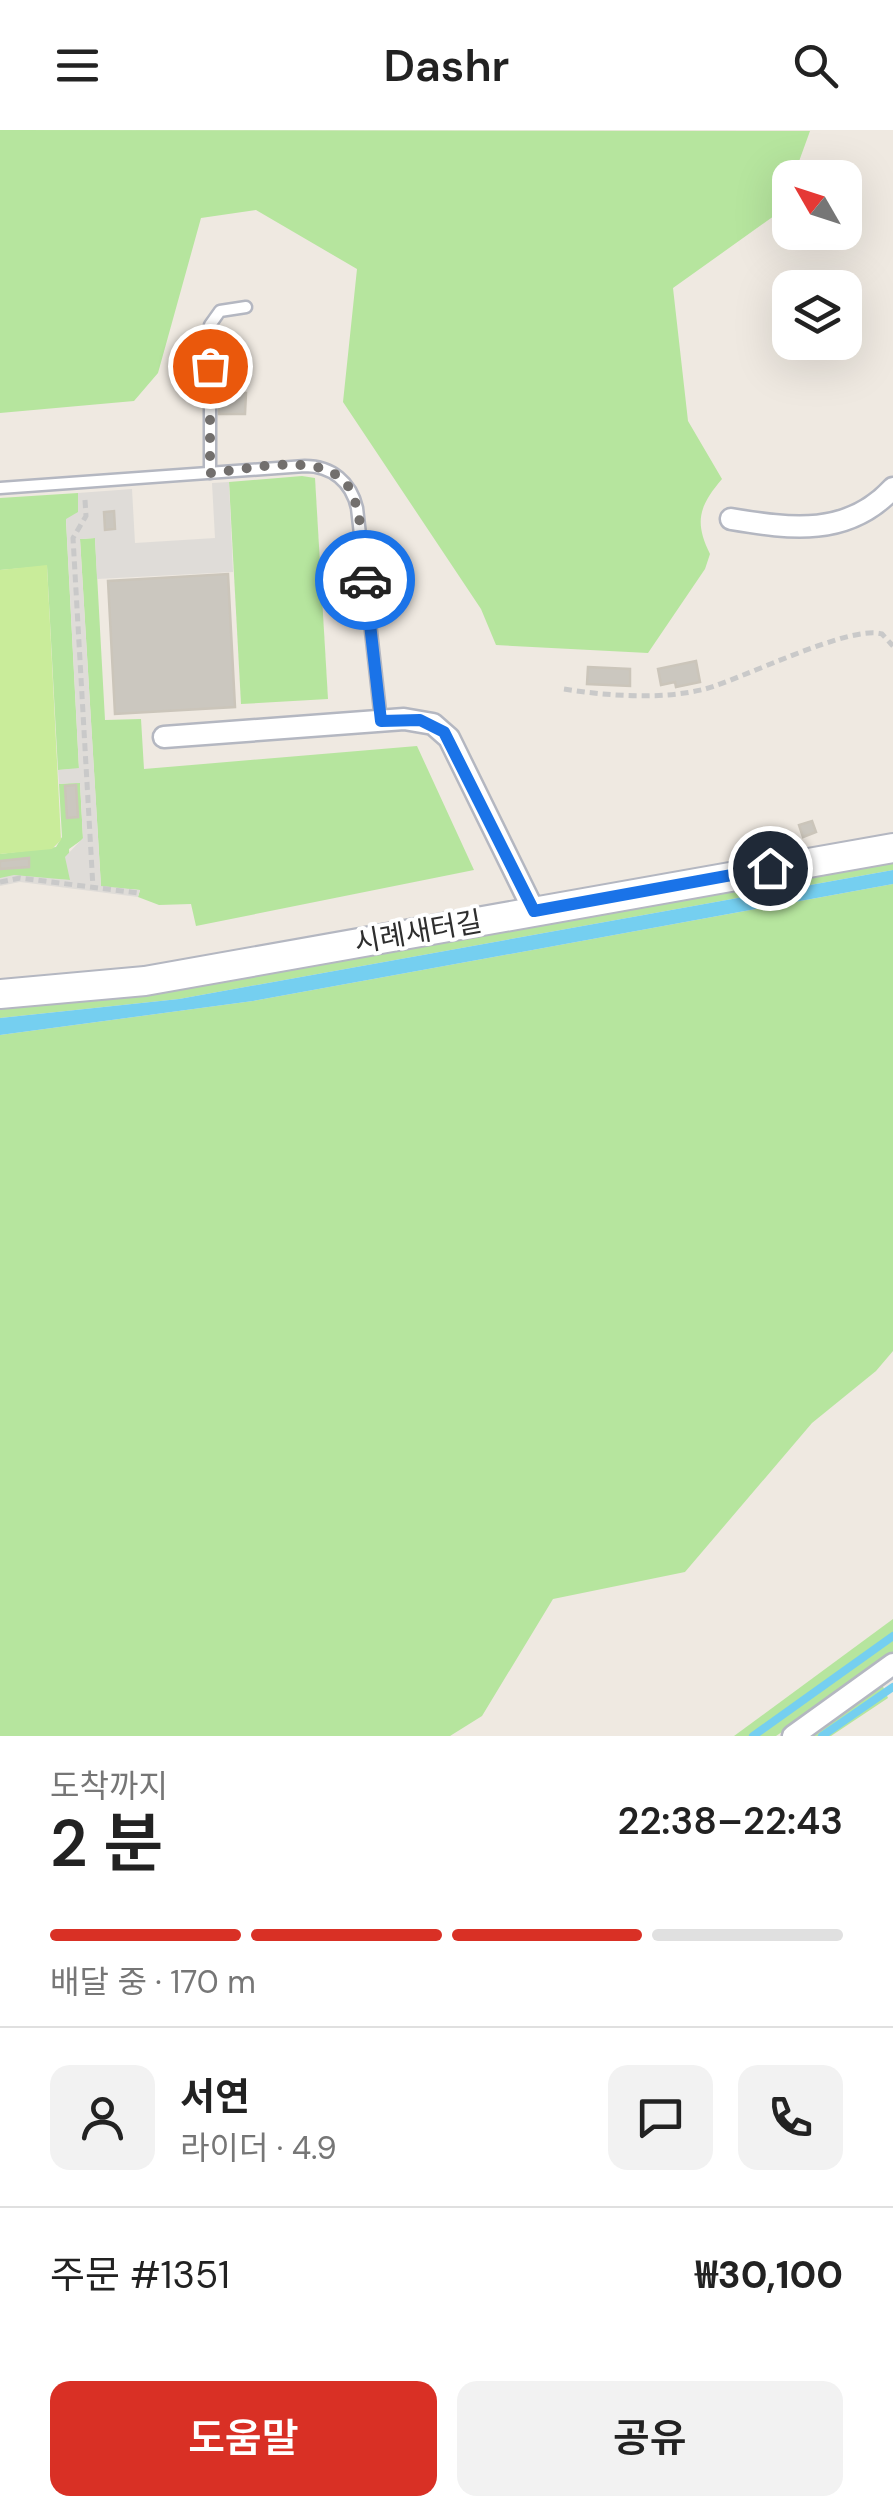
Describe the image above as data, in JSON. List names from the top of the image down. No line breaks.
{"streets":{"street":["시례새터길"]},"north":"top left","page":{"header":"Dashr","heading":["2 분","도착까지","22:38–22:43"],"panel":["서연","라이더 · 4.9","주문 #1351","₩30,100"],"bar":"배달 중 · 170 m","buttons":["도움말","공유"]}}
